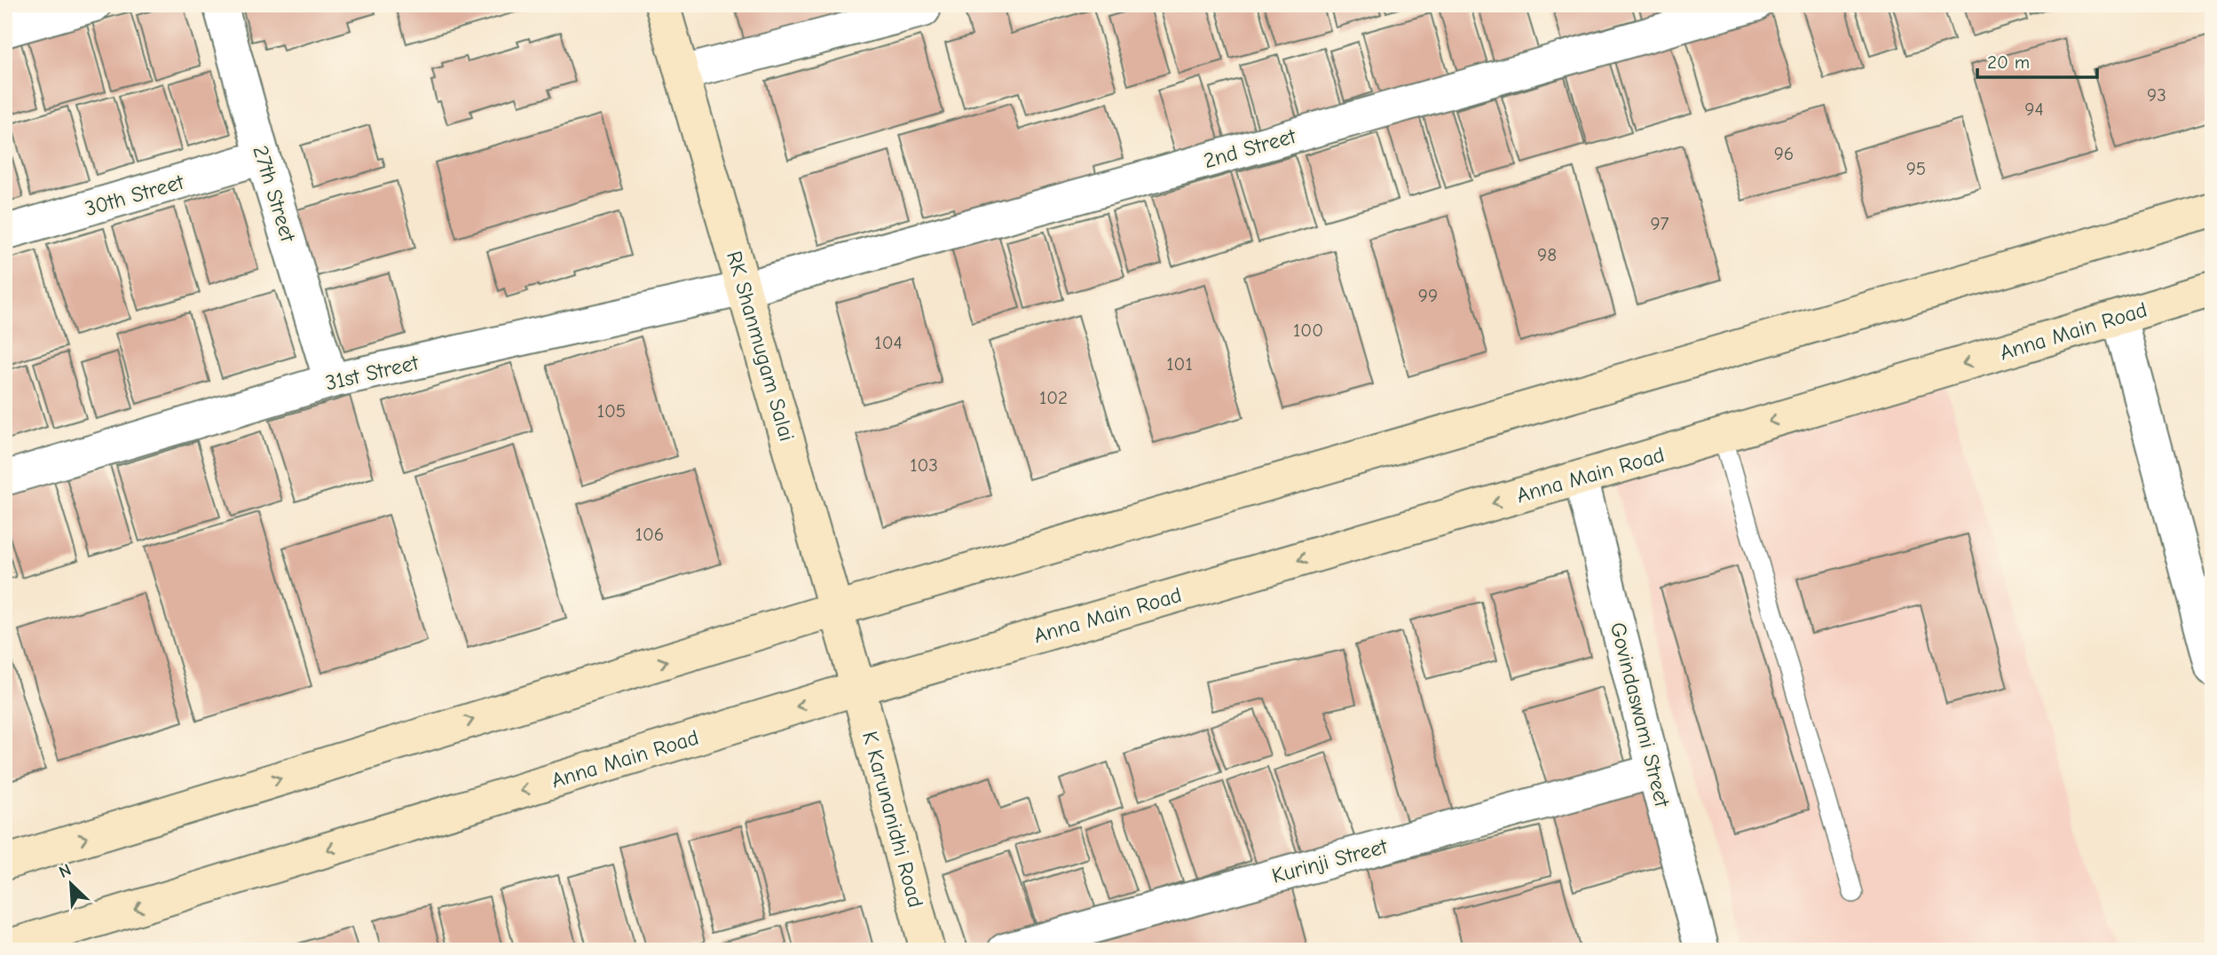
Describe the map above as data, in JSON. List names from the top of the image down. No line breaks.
{"streets":{"main road":["Anna Main Road","RK Shanmugam Salai","K Karunanidhi Road"],"street":["2nd Street","27th Street","30th Street","31st Street","Govindaswami Street","Kurinji Street"]},"crossings":[["2nd Street","RK Shanmugam Salai"],["2nd Street","31st Street"],["27th Street","30th Street"],["27th Street","31st Street"],["Anna Main Road","RK Shanmugam Salai"],["Anna Main Road","Govindaswami Street"],["Anna Main Road","K Karunanidhi Road"],["RK Shanmugam Salai","31st Street"],["RK Shanmugam Salai","K Karunanidhi Road"],["Govindaswami Street","Kurinji Street"]],"house_numbers":["93","94","96","95","97","98","99","100","104","101","102","105","103","106"],"scale_bar":"20 m","north":"top left"}
